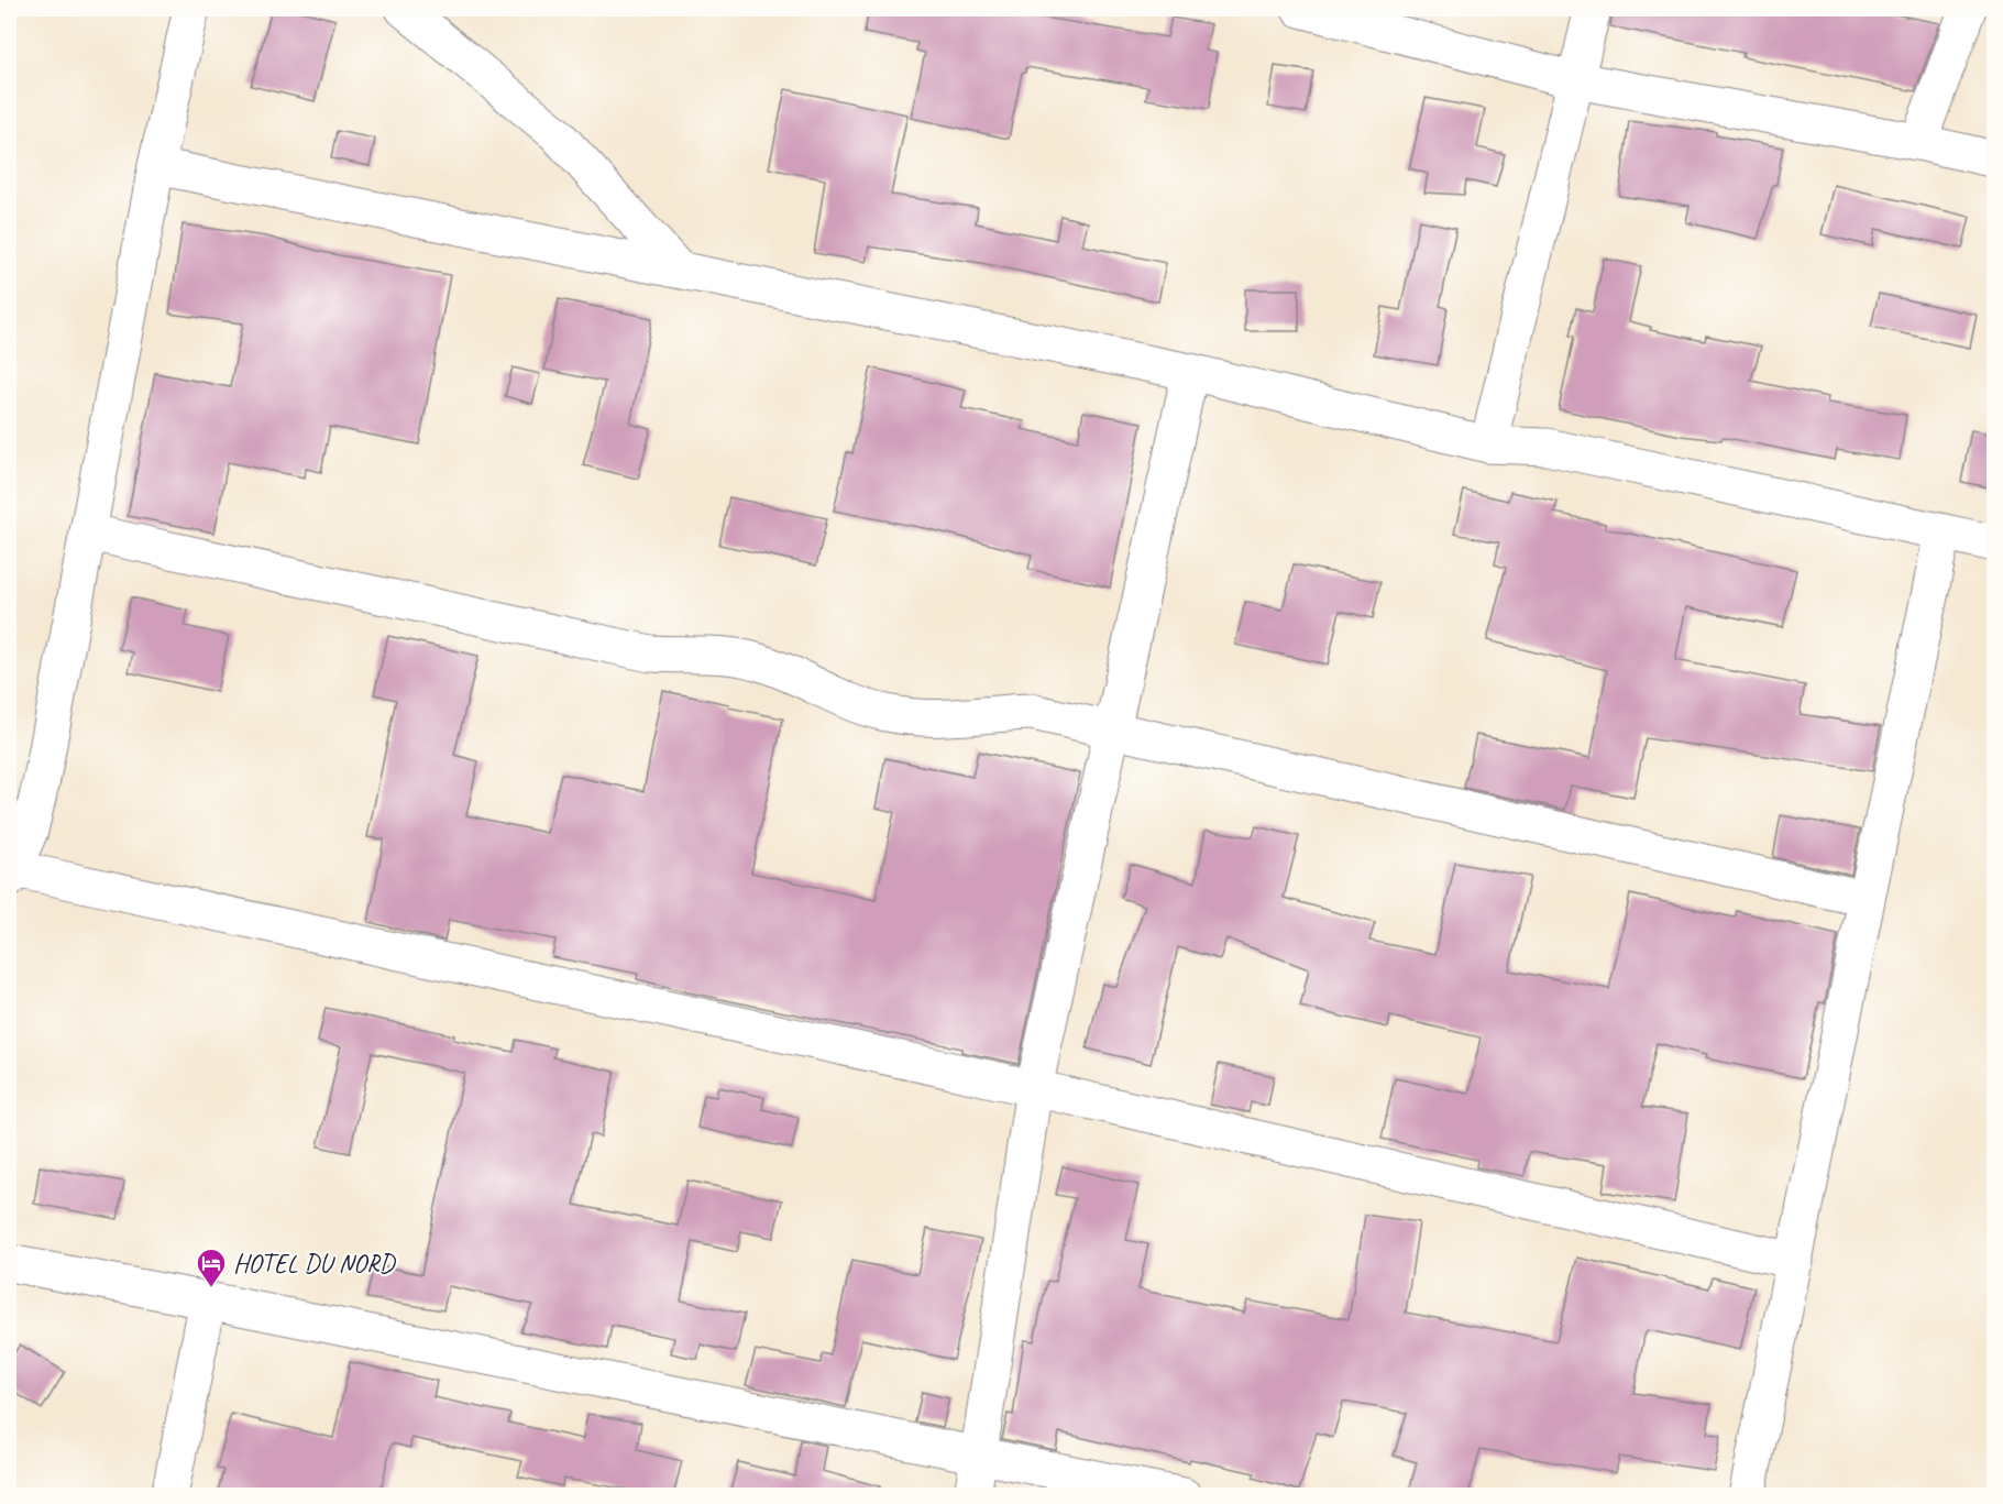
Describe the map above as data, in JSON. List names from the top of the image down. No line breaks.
{"places":{"hotel":["HOTEL DU NORD"]}}
